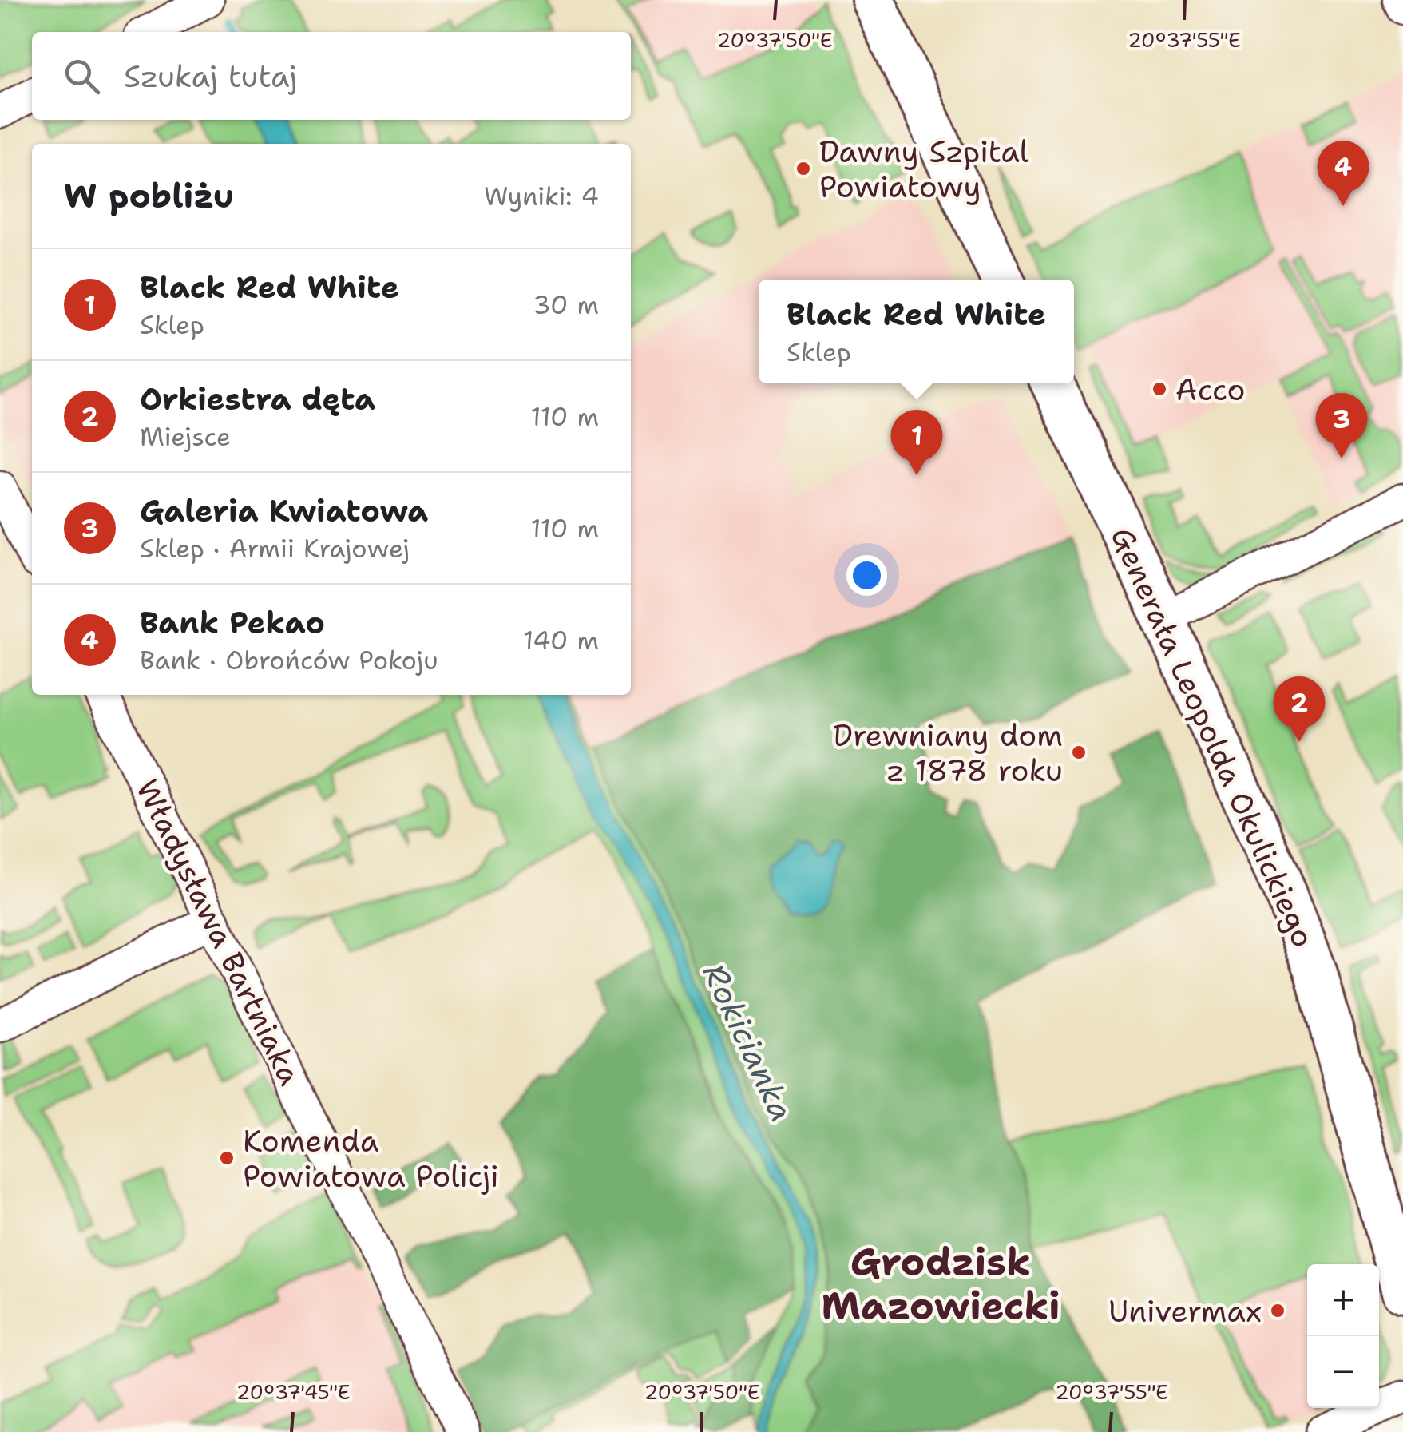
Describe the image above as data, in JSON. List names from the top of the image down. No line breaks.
{"streets":{"street":["Generała Leopolda Okulickiego","Władysława Bartniaka"]},"districts":["Grodzisk Mazowiecki"],"water":["Rokicianka"],"places":["Dawny Szpital Powiatowy","Acco","Drewniany dom z 1878 roku","Komenda Powiatowa Policji","Univermax"],"page":{"search":"Szukaj tutaj","pins":["4","3","1","2"],"heading":["W pobliżu","Wyniki: 4"],"list":[{"mark":"1","name":"Black Red White","note":"Sklep","value":"30 m"},{"mark":"2","name":"Orkiestra dęta","note":"Miejsce","value":"110 m"},{"mark":"3","name":"Galeria Kwiatowa","note":"Sklep · Armii Krajowej","value":"110 m"},{"mark":"4","name":"Bank Pekao","note":"Bank · Obrońców Pokoju","value":"140 m"}],"popup":["Black Red White","Sklep"],"map_buttons":["+","−"]},"coordinates":["20°37'50\"E","20°37'55\"E","20°37'45\"E"]}
